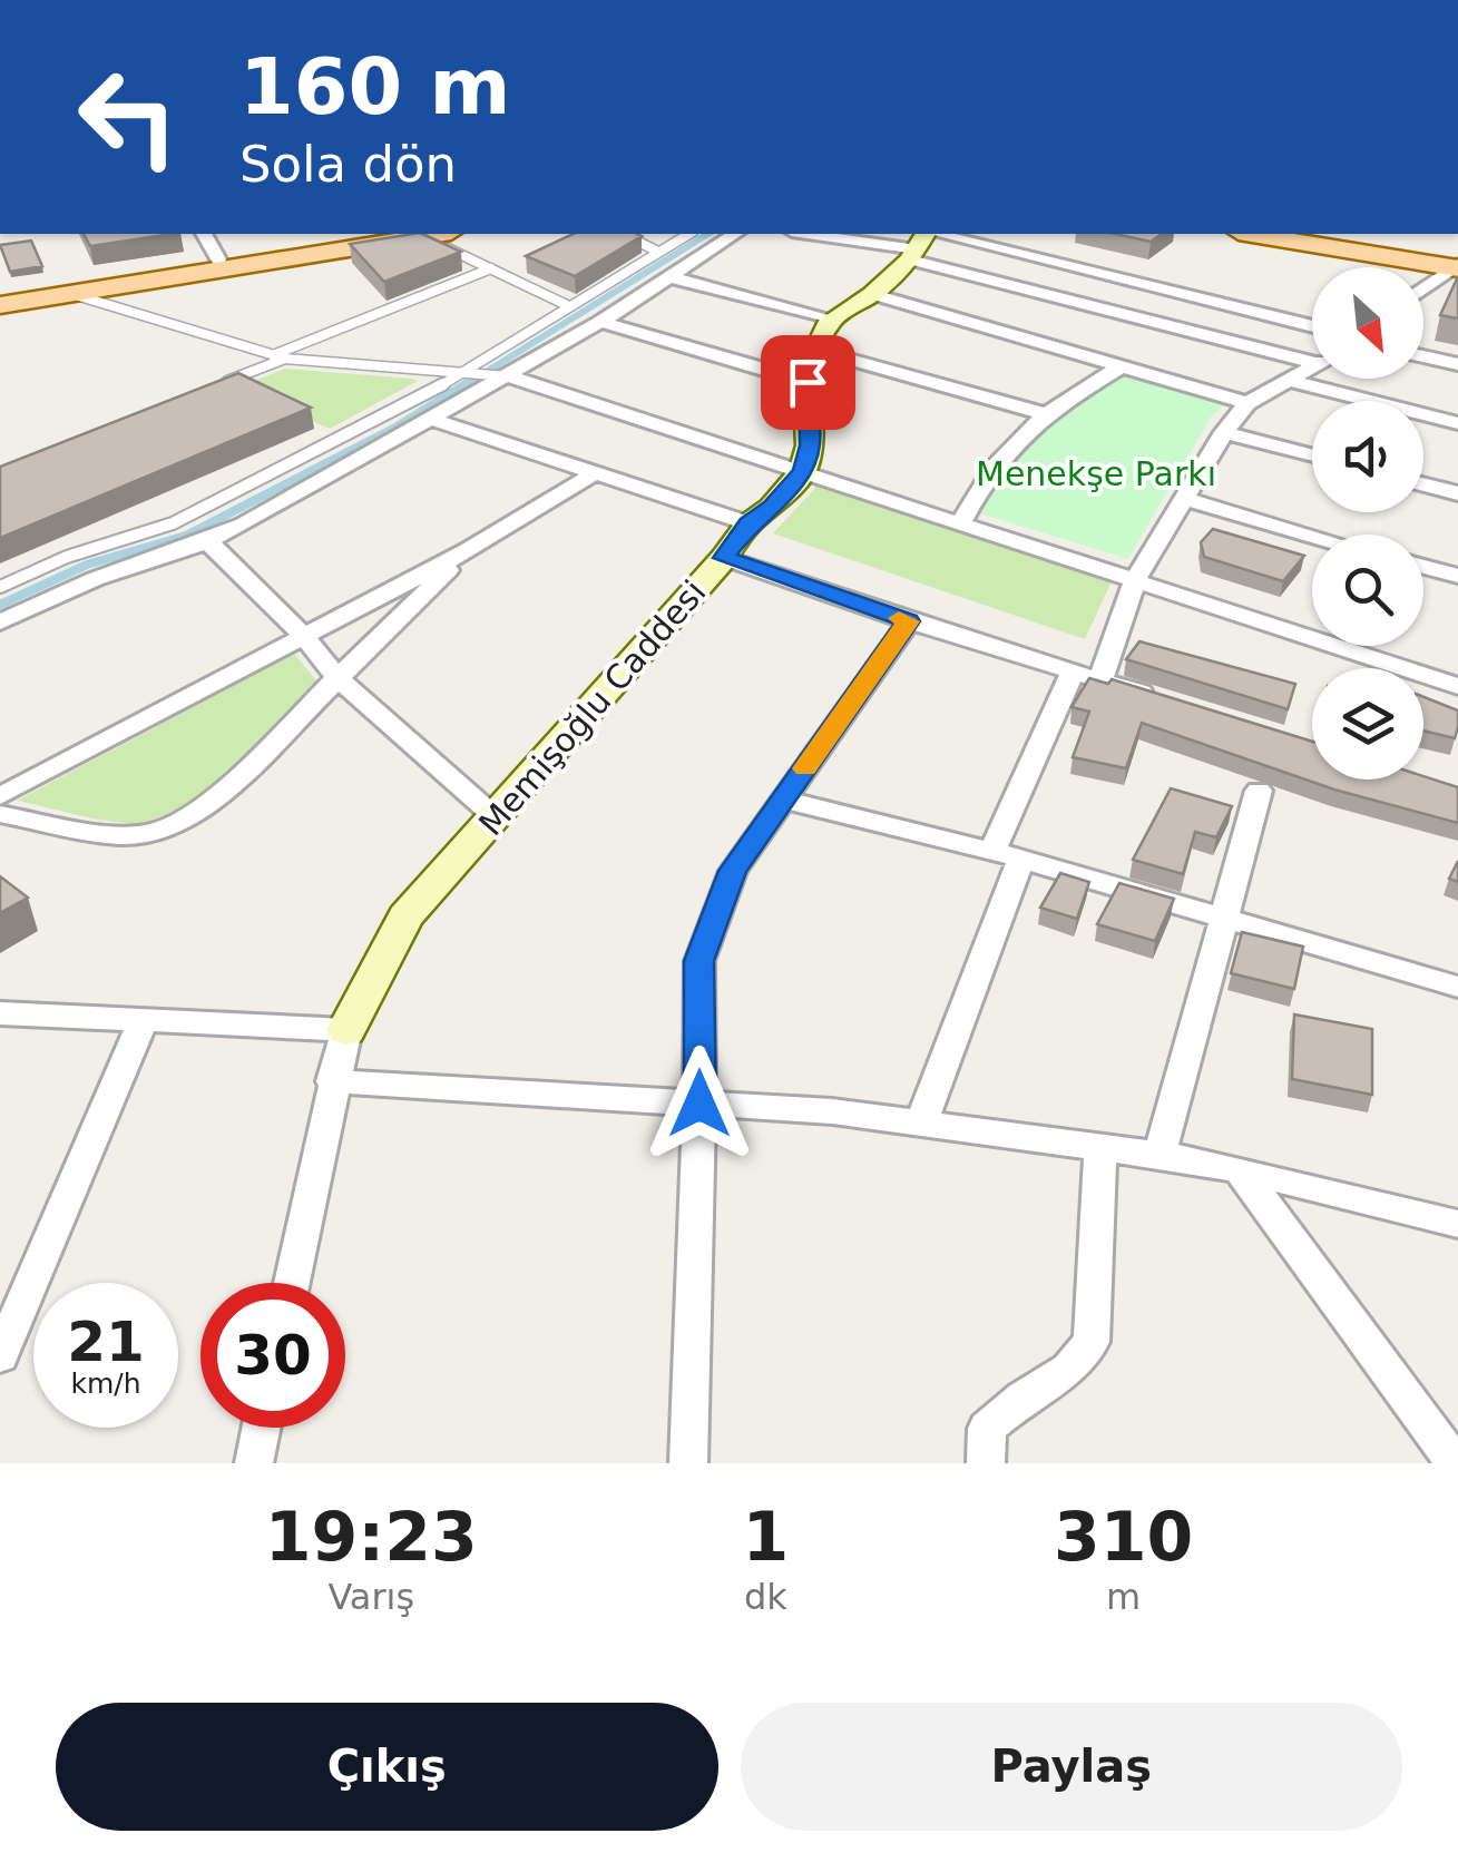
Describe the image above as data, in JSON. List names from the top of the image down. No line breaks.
{"streets":{"street":["Memişoğlu Caddesi"]},"parks":["Menekşe Parkı"],"north":"bottom right","page":{"turn":["160 m","Sola dön"],"speed":"21 km/h","limit":"30","eta":["19:23","Varış","1","dk","310","m"],"buttons":["Çıkış","Paylaş"]}}
